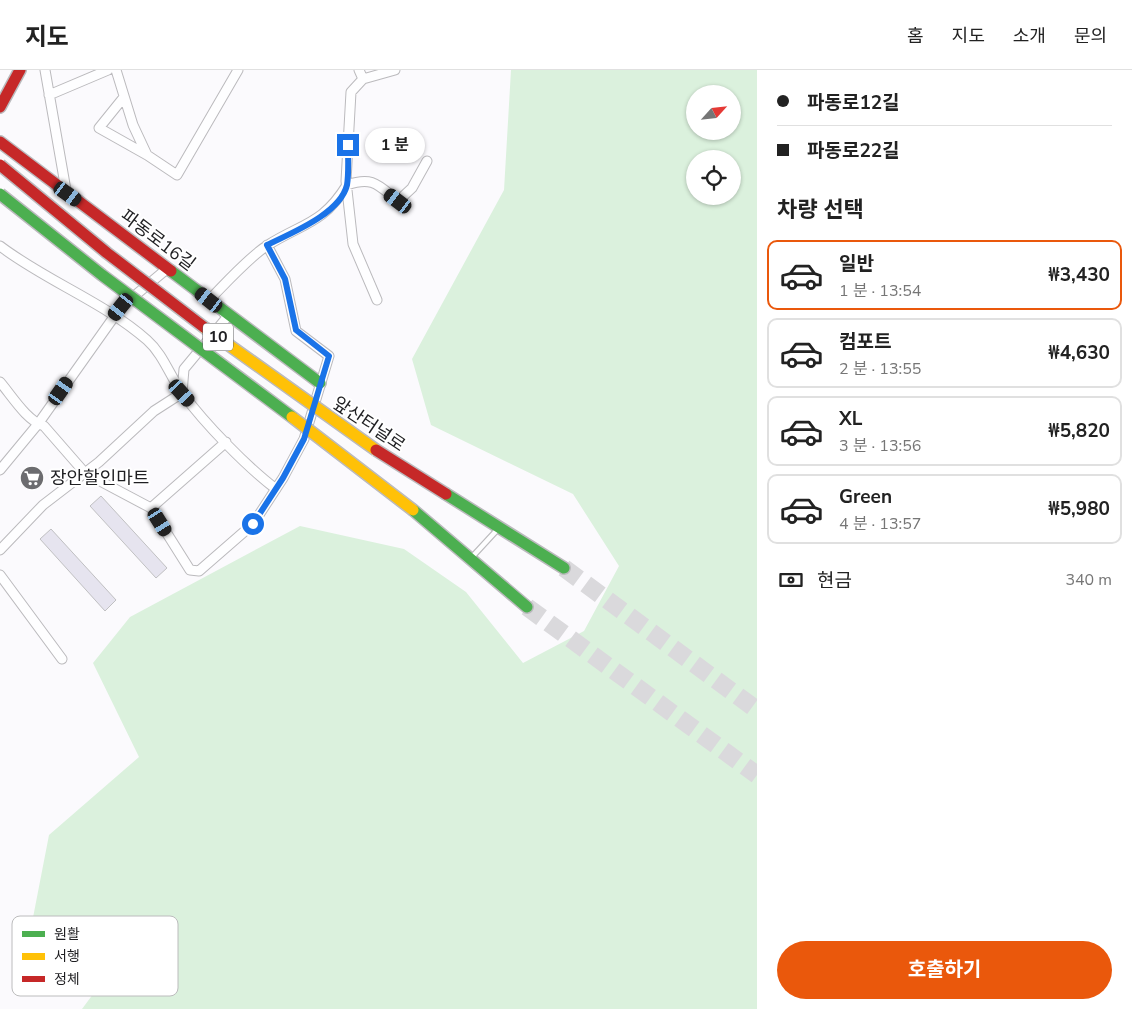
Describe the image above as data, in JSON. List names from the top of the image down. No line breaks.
{"streets":{"main road":["파동로16길","10","앞산터널로"]},"places":{"supermarket":["장안할인마트"]},"legend":["원활","서행","정체"],"north":"top right","page":{"header":"지도","nav":["홈","지도","소개","문의"],"banner":["파동로12길","파동로22길"],"bubble":"1 분","heading":"차량 선택","list":[{"name":"일반","note":"1 분 · 13:54","value":"₩3,430"},{"name":"컴포트","note":"2 분 · 13:55","value":"₩4,630"},{"name":"XL","note":"3 분 · 13:56","value":"₩5,820"},{"name":"Green","note":"4 분 · 13:57","value":"₩5,980"}],"pay":["현금","340 m"],"buttons":"호출하기"}}
